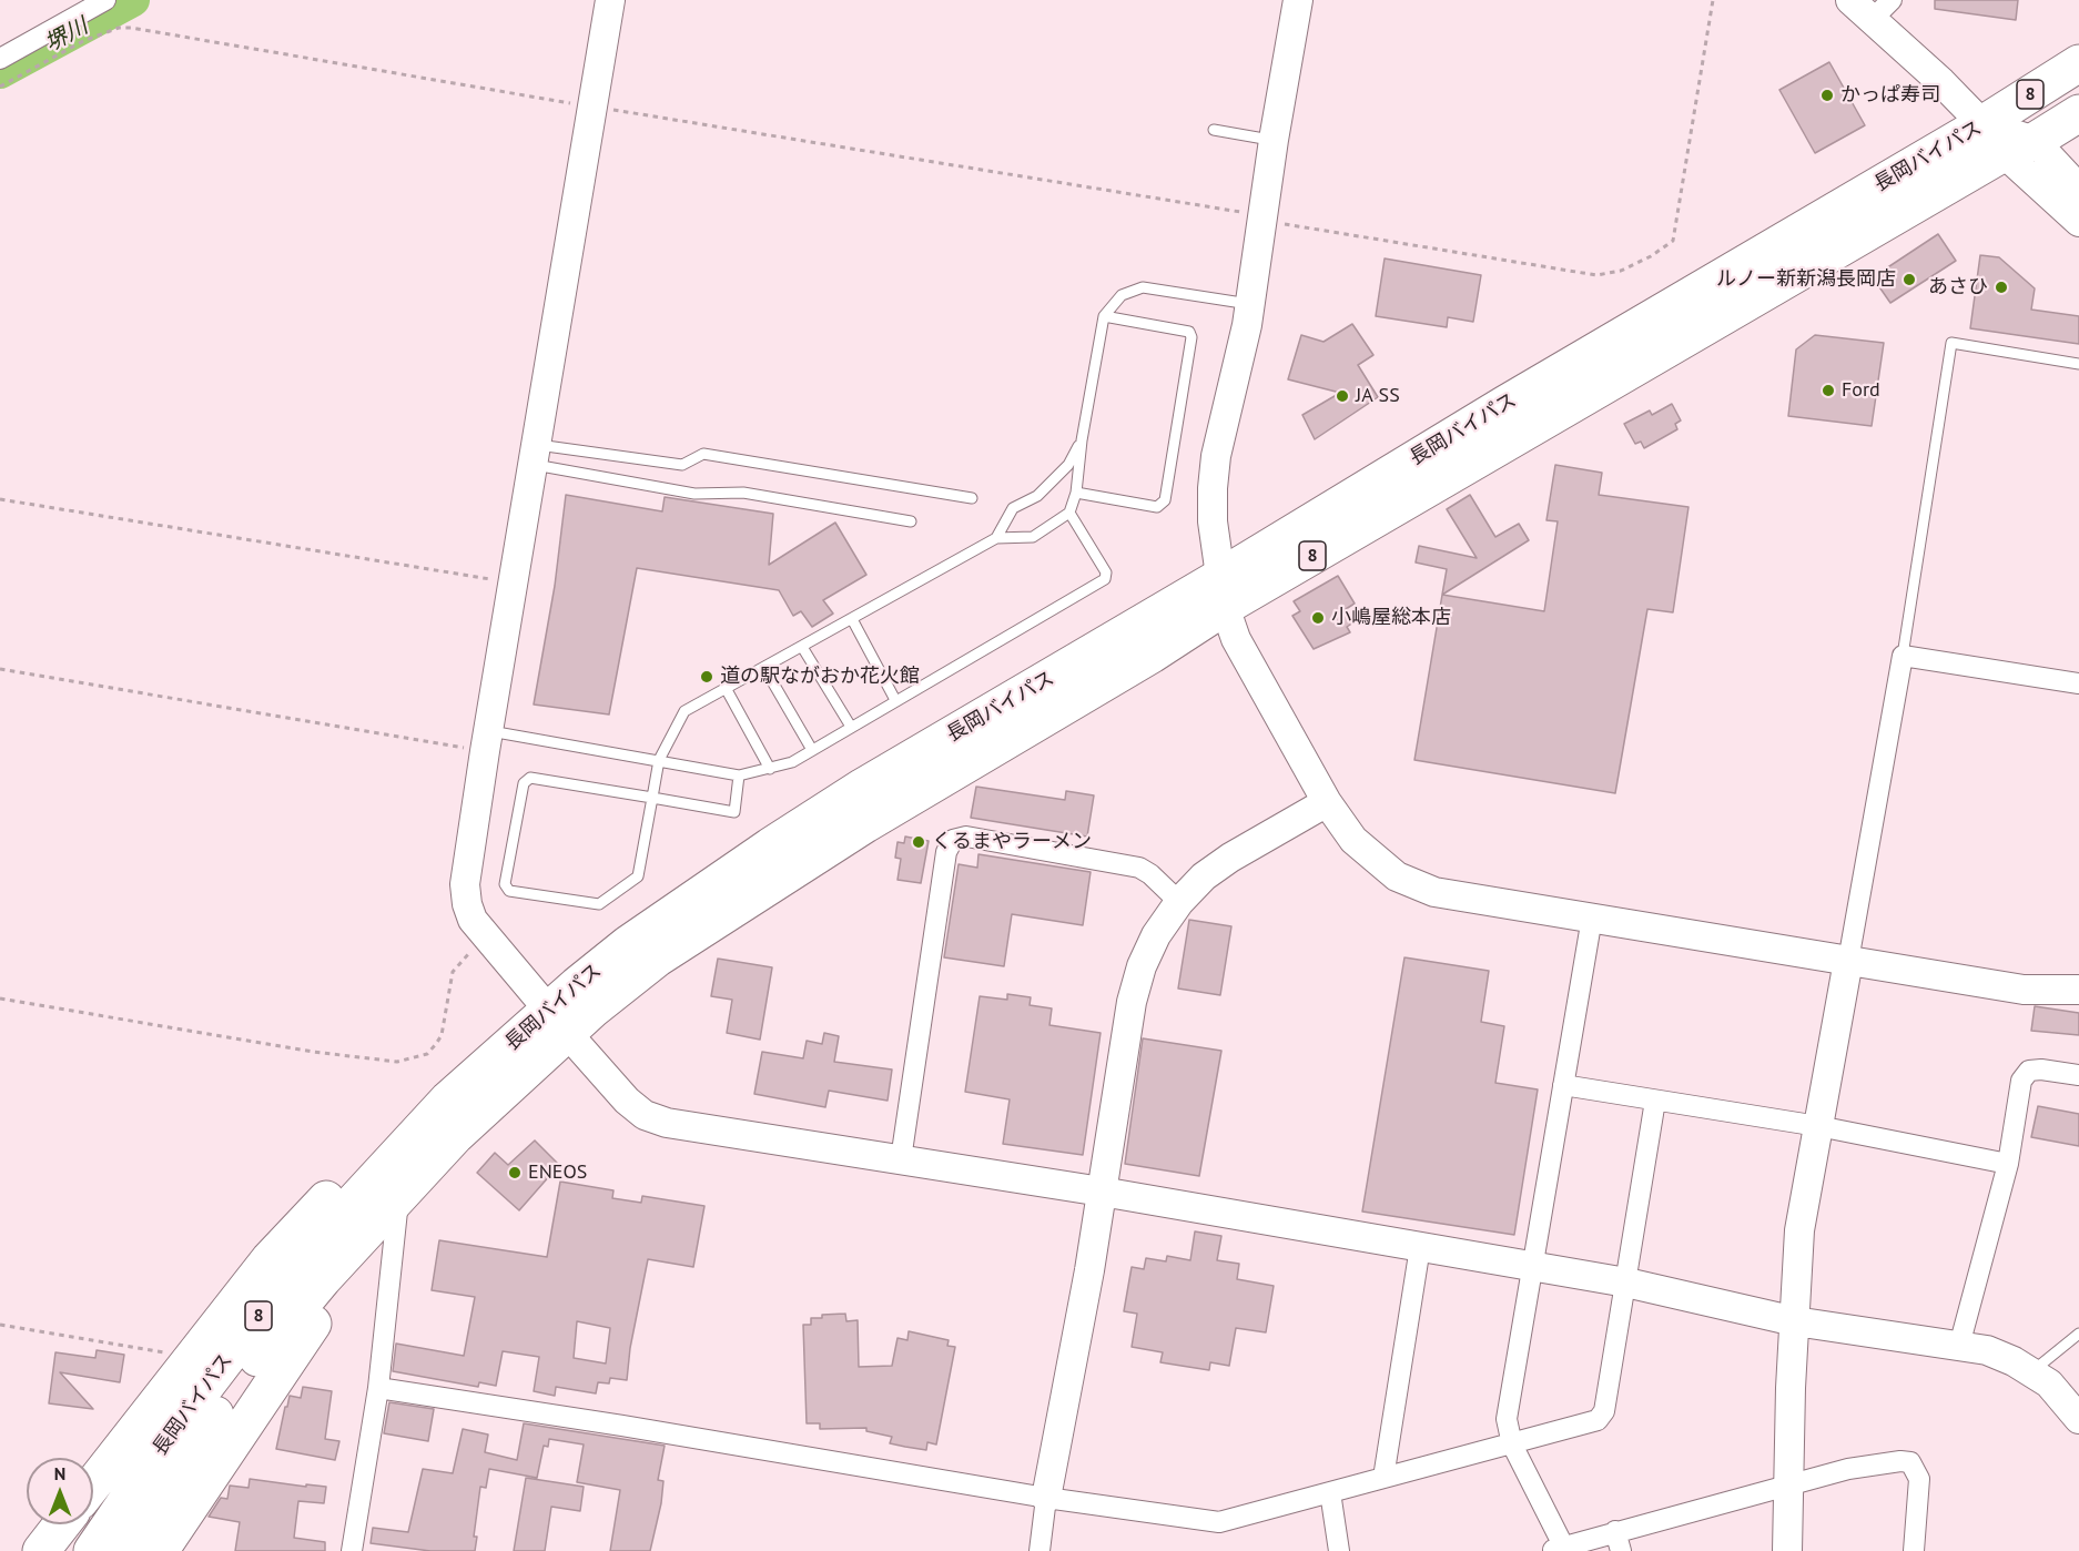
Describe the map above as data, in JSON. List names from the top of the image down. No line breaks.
{"streets":{"highway":["8","長岡バイパス"]},"water":["堺川"],"places":["かっぱ寿司","ルノー新新潟長岡店","あさひ","Ford","JA SS","小嶋屋総本店","道の駅ながおか花火館","くるまやラーメン","ENEOS"],"north":"top"}
